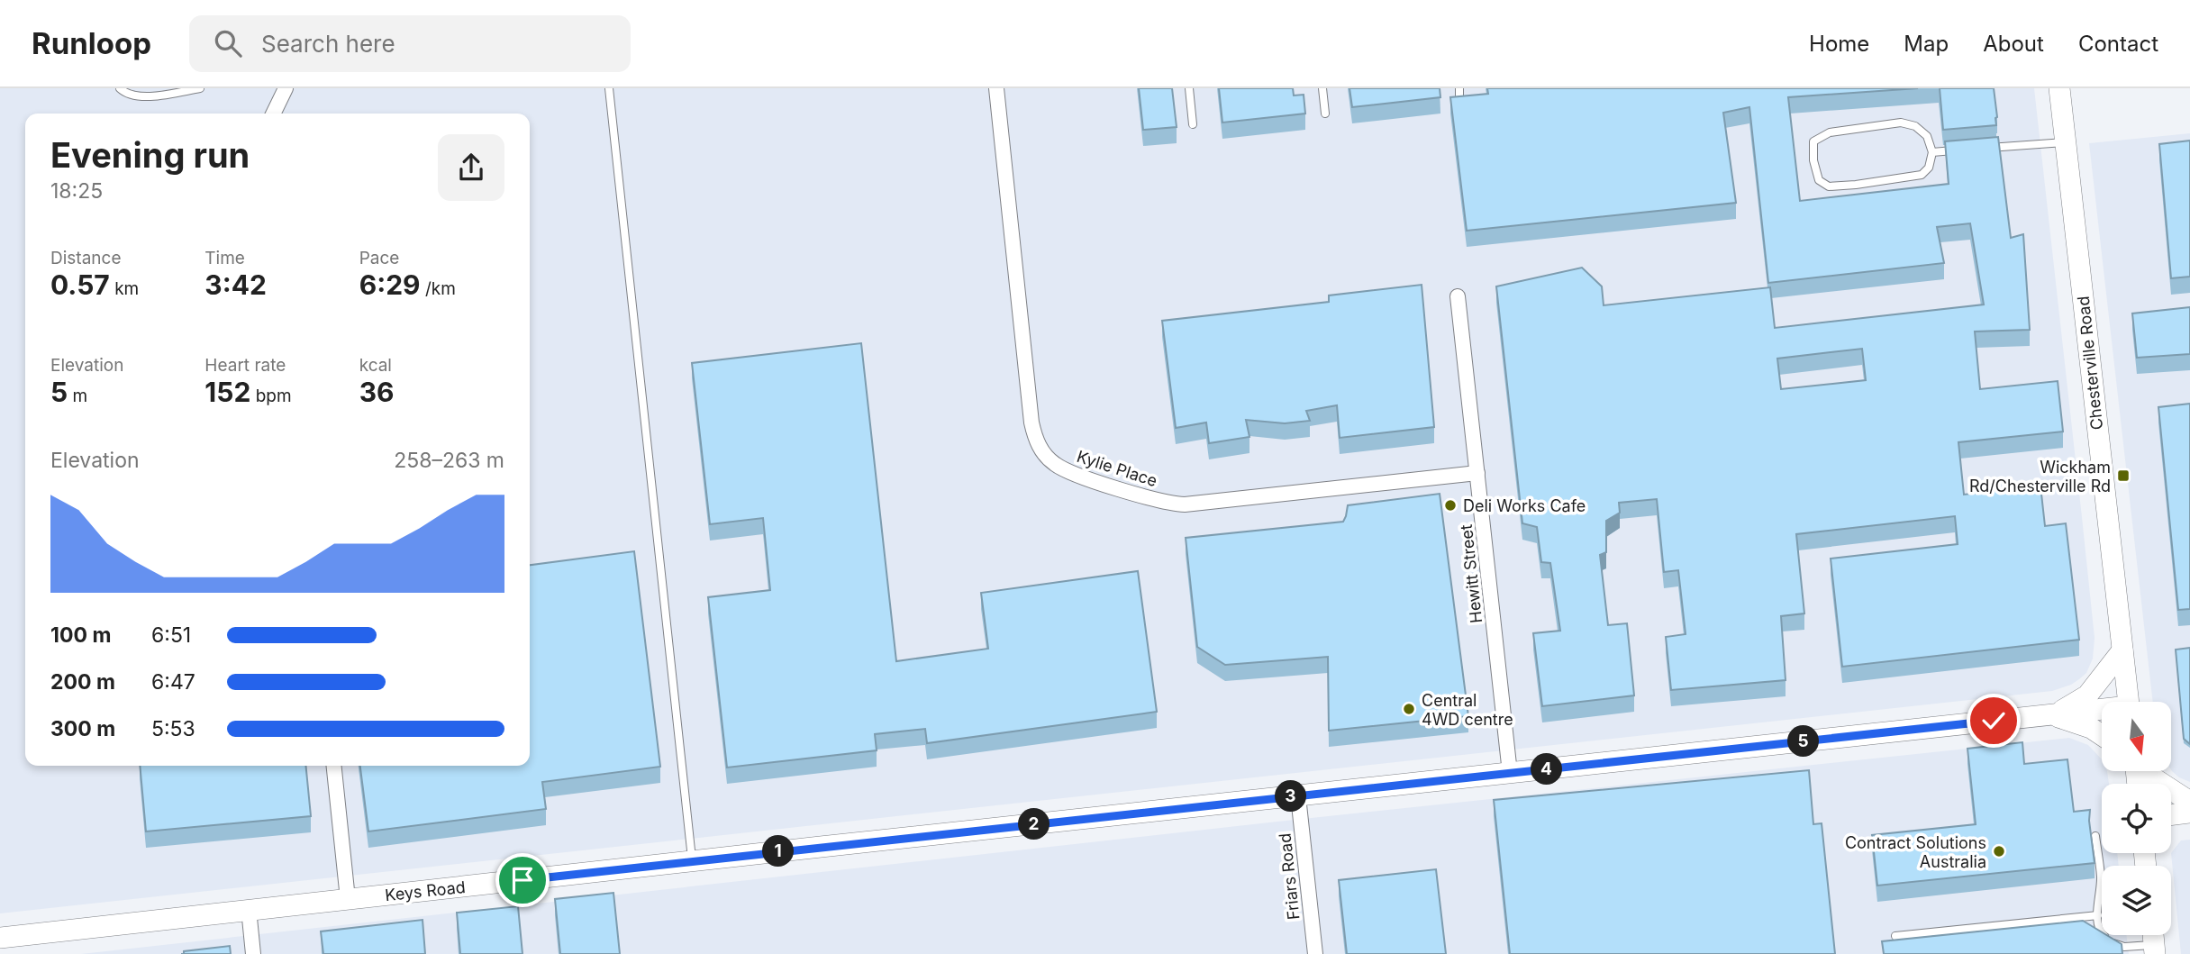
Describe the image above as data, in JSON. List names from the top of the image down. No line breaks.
{"streets":{"street":["Chesterville Road","Kylie Place","Hewitt Street","Friars Road","Keys Road"]},"crossings":[["Kylie Place","Hewitt Street"],["Hewitt Street","Keys Road"],["Friars Road","Keys Road"]],"places":{"transit":["Wickham Rd/Chesterville Rd"],"other":["Deli Works Cafe","Central 4WD centre","Contract Solutions Australia"]},"north":"bottom","page":{"header":"Runloop","search":"Search here","nav":["Home","Map","About","Contact"],"heading":["Evening run","18:25"],"stats":[["Distance","0.57 km"],["Time","3:42"],["Pace","6:29 /km"],["Elevation","5 m"],["Heart rate","152 bpm"],["kcal","36"]],"chart":["Elevation","258–263 m"],"list":[{"name":"100 m","note":"6:51"},{"name":"200 m","note":"6:47"},{"name":"300 m","note":"5:53"}],"pins":["5","4","3","2","1"]}}
